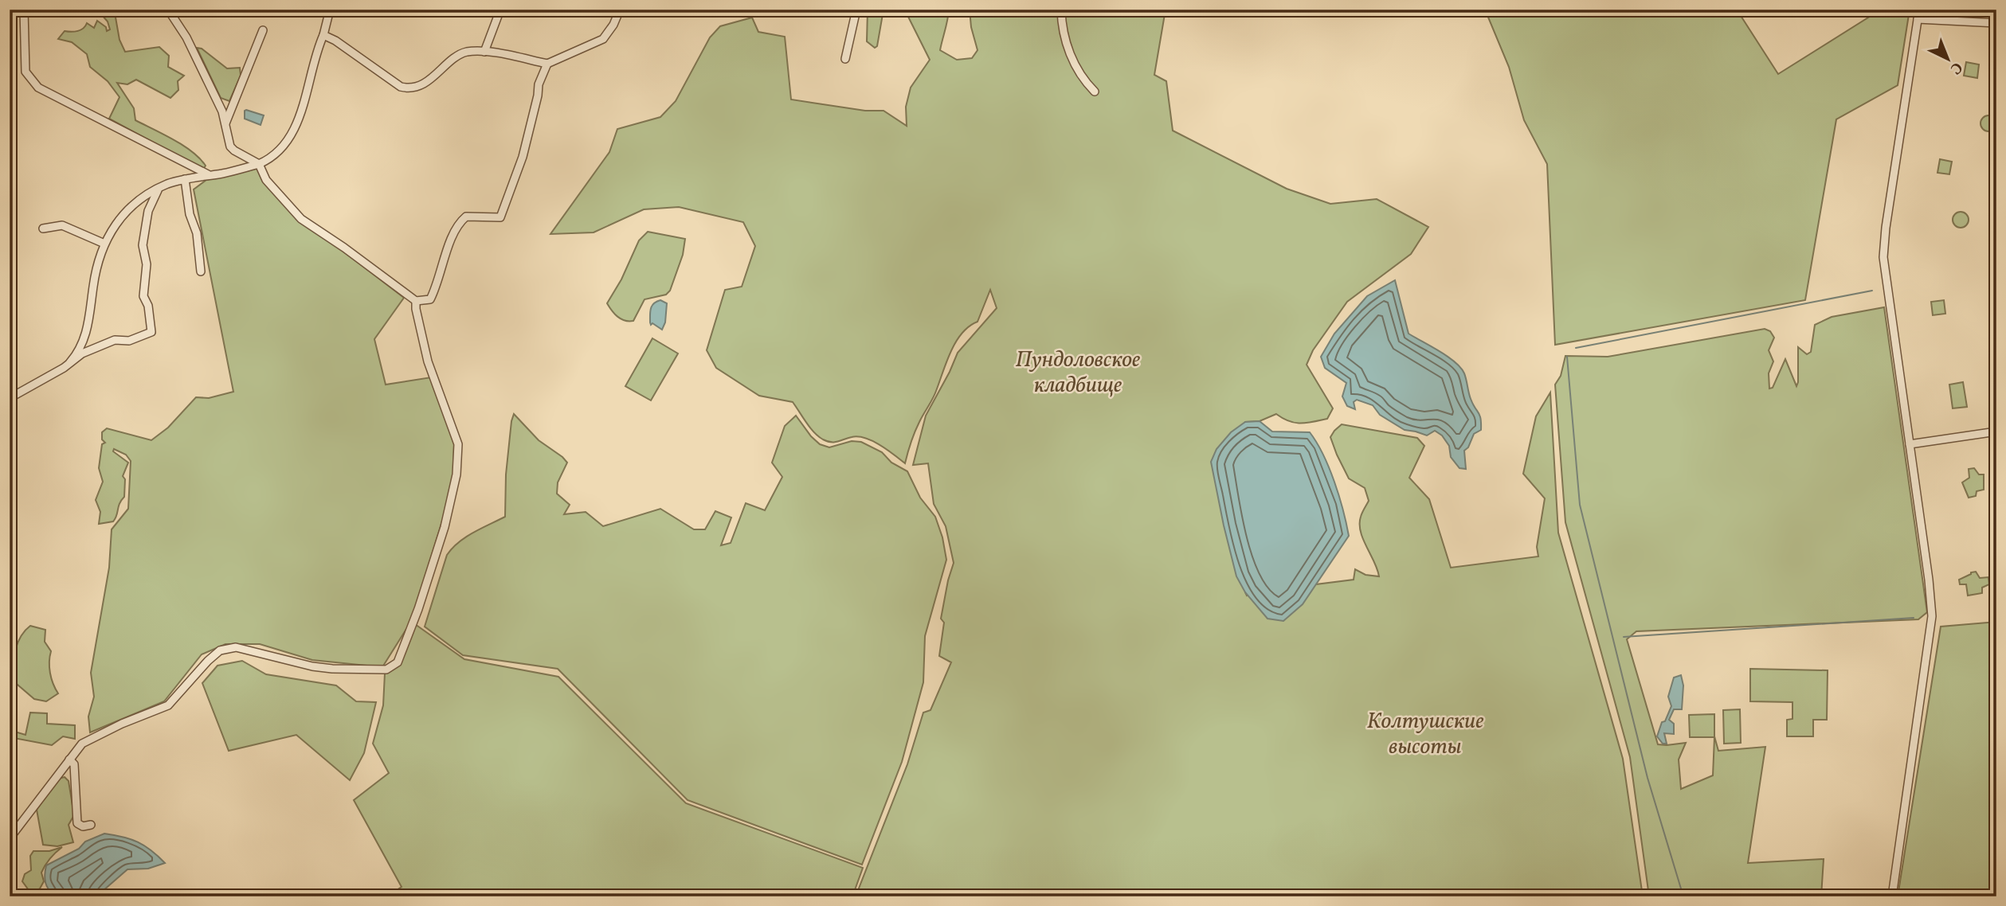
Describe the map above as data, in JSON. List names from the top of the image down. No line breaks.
{"parks":["Пундоловское кладбище","Колтушские высоты"],"north":"bottom right"}
